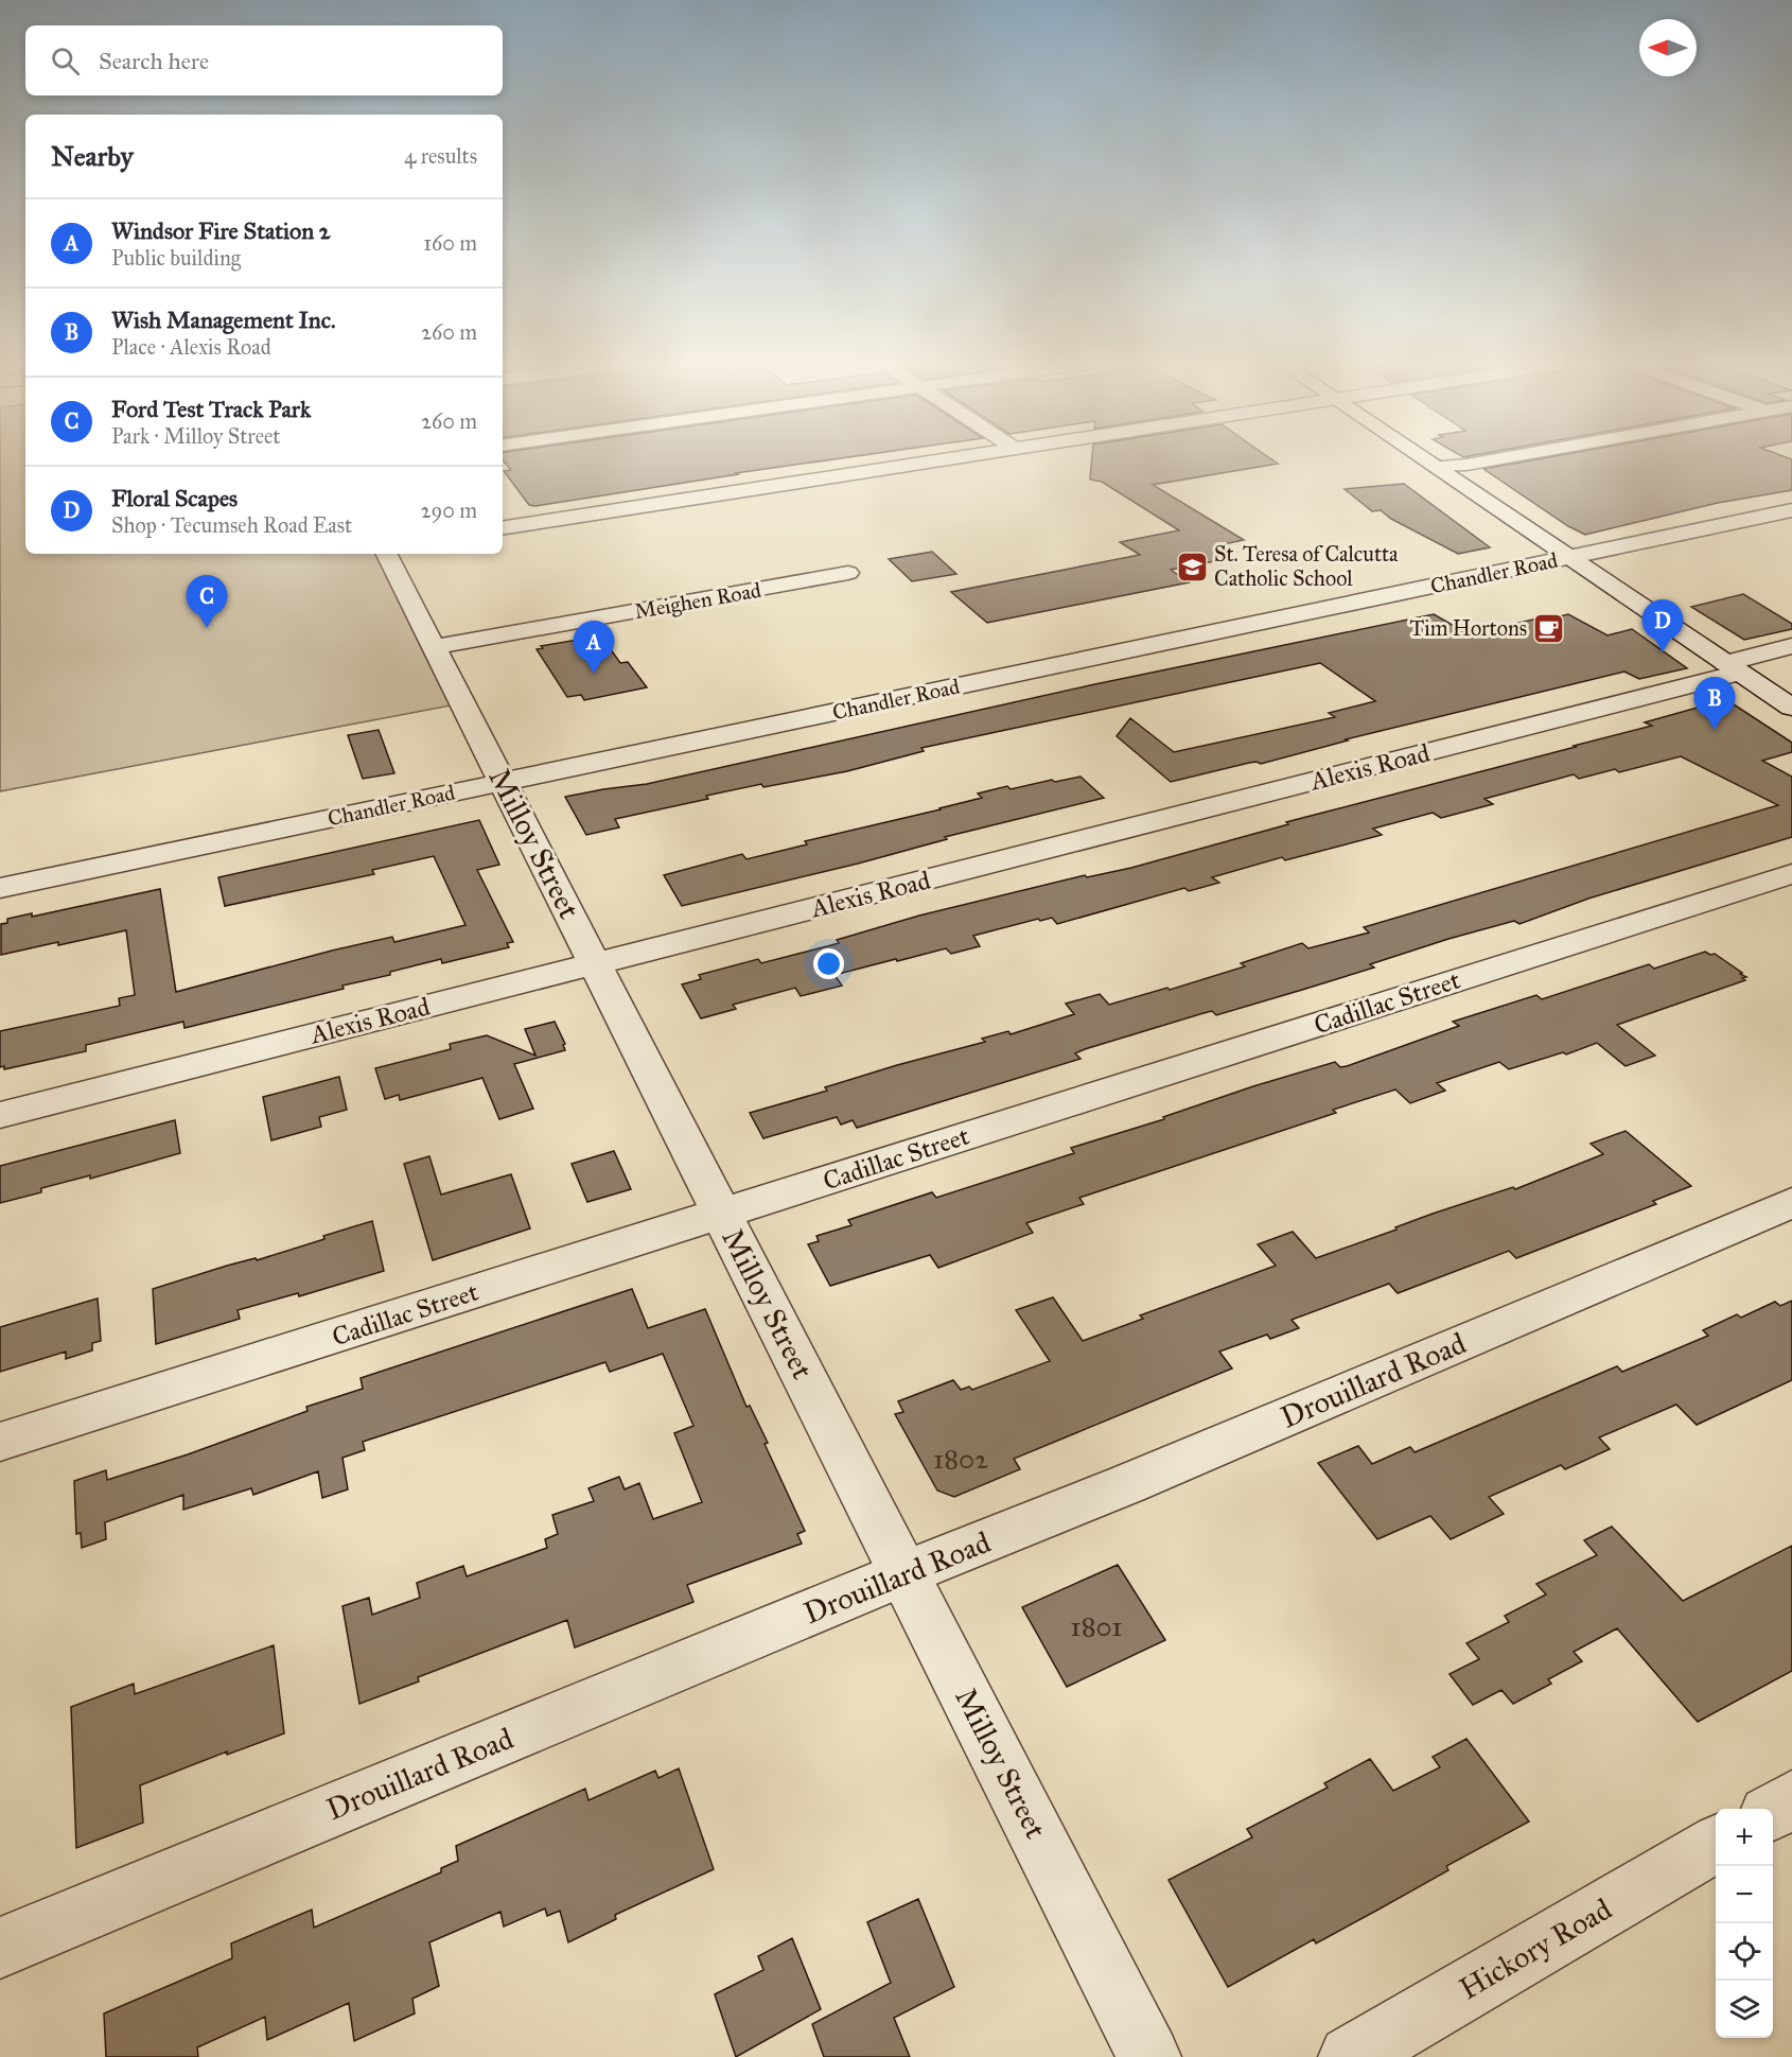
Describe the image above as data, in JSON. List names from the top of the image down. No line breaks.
{"streets":{"street":["Chandler Road","Meighen Road","Alexis Road","Milloy Street","Cadillac Street","Drouillard Road","Hickory Road"]},"crossings":[["Chandler Road","Milloy Street"],["Meighen Road","Milloy Street"],["Alexis Road","Milloy Street"],["Milloy Street","Cadillac Street"],["Milloy Street","Drouillard Road"]],"places":{"school or university":["St. Teresa of Calcutta Catholic School"],"cafe":["Tim Hortons"]},"house_numbers":["1802","1801"],"north":"left","page":{"search":"Search here","heading":["Nearby","4 results"],"list":[{"mark":"A","name":"Windsor Fire Station 2","note":"Public building","value":"160 m"},{"mark":"B","name":"Wish Management Inc.","note":"Place · Alexis Road","value":"260 m"},{"mark":"C","name":"Ford Test Track Park","note":"Park · Milloy Street","value":"260 m"},{"mark":"D","name":"Floral Scapes","note":"Shop · Tecumseh Road East","value":"290 m"}],"pins":["C","D","A","B"],"map_buttons":["+","−"]}}
